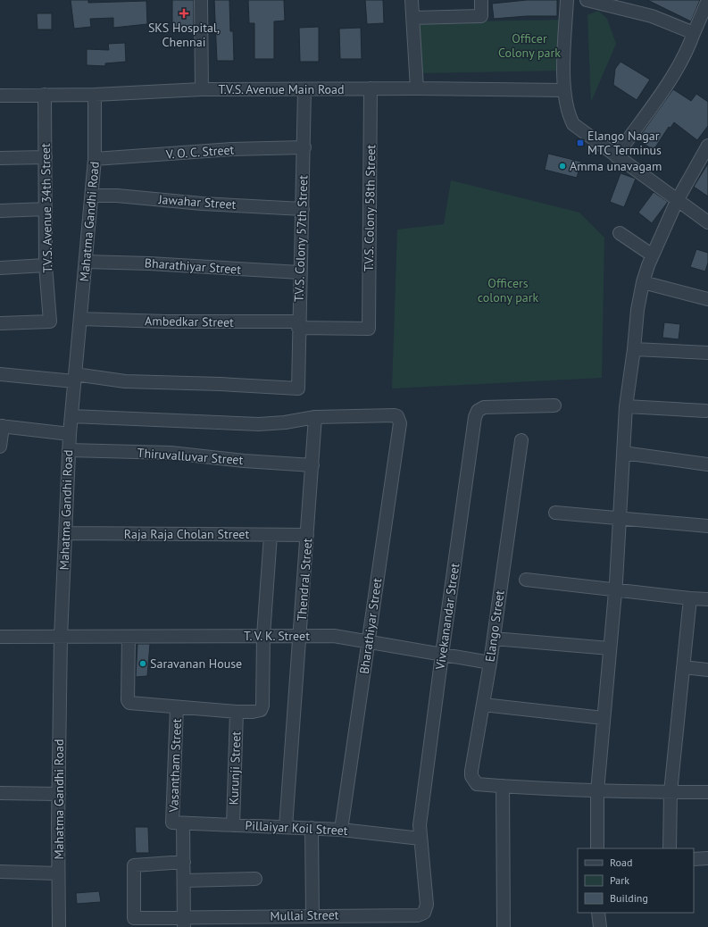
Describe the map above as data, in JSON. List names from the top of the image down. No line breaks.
{"streets":{"street":["T.V.S. Avenue Main Road","V. O. C. Street","Jawahar Street","T.V.S. Avenue 34th Street","T.V.S. Colony 58th Street","Mahatma Gandhi Road","T.V.S. Colony 57th Street","Bharathiyar Street","Ambedkar Street","Thiruvalluvar Street","Raja Raja Cholan Street","Thendral Street","Vivekanandar Street","Elango Street","T. V. K. Street","Vasantham Street","Kurunji Street","Pillaiyar Koil Street","Mullai Street"]},"crossings":[["T.V.S. Avenue Main Road","T.V.S. Avenue 34th Street"],["T.V.S. Avenue Main Road","T.V.S. Colony 58th Street"],["T.V.S. Avenue Main Road","Mahatma Gandhi Road"],["T.V.S. Avenue Main Road","T.V.S. Colony 57th Street"],["V. O. C. Street","Mahatma Gandhi Road"],["V. O. C. Street","T.V.S. Colony 57th Street"],["Jawahar Street","Mahatma Gandhi Road"],["Jawahar Street","T.V.S. Colony 57th Street"],["T.V.S. Colony 58th Street","Ambedkar Street"],["Mahatma Gandhi Road","T.V.S. Colony 57th Street"],["Mahatma Gandhi Road","Bharathiyar Street"],["Mahatma Gandhi Road","Ambedkar Street"],["Mahatma Gandhi Road","Thiruvalluvar Street"],["Mahatma Gandhi Road","Raja Raja Cholan Street"],["Mahatma Gandhi Road","T. V. K. Street"],["T.V.S. Colony 57th Street","Bharathiyar Street"],["T.V.S. Colony 57th Street","Ambedkar Street"],["Bharathiyar Street","Thendral Street"],["Bharathiyar Street","T. V. K. Street"],["Bharathiyar Street","Pillaiyar Koil Street"],["Thiruvalluvar Street","Thendral Street"],["Raja Raja Cholan Street","Thendral Street"],["Thendral Street","T. V. K. Street"],["Thendral Street","Pillaiyar Koil Street"],["Vivekanandar Street","T. V. K. Street"],["Vivekanandar Street","Pillaiyar Koil Street"],["Vivekanandar Street","Mullai Street"],["Elango Street","T. V. K. Street"],["Vasantham Street","Pillaiyar Koil Street"],["Vasantham Street","Mullai Street"],["Kurunji Street","Pillaiyar Koil Street"]],"parks":["Officer Colony park","Officers colony park"],"places":{"health":["SKS Hospital, Chennai"],"transit":["Elango Nagar MTC Terminus"],"other":["Amma unavagam","Saravanan House"]},"legend":["Road","Park","Building"]}
